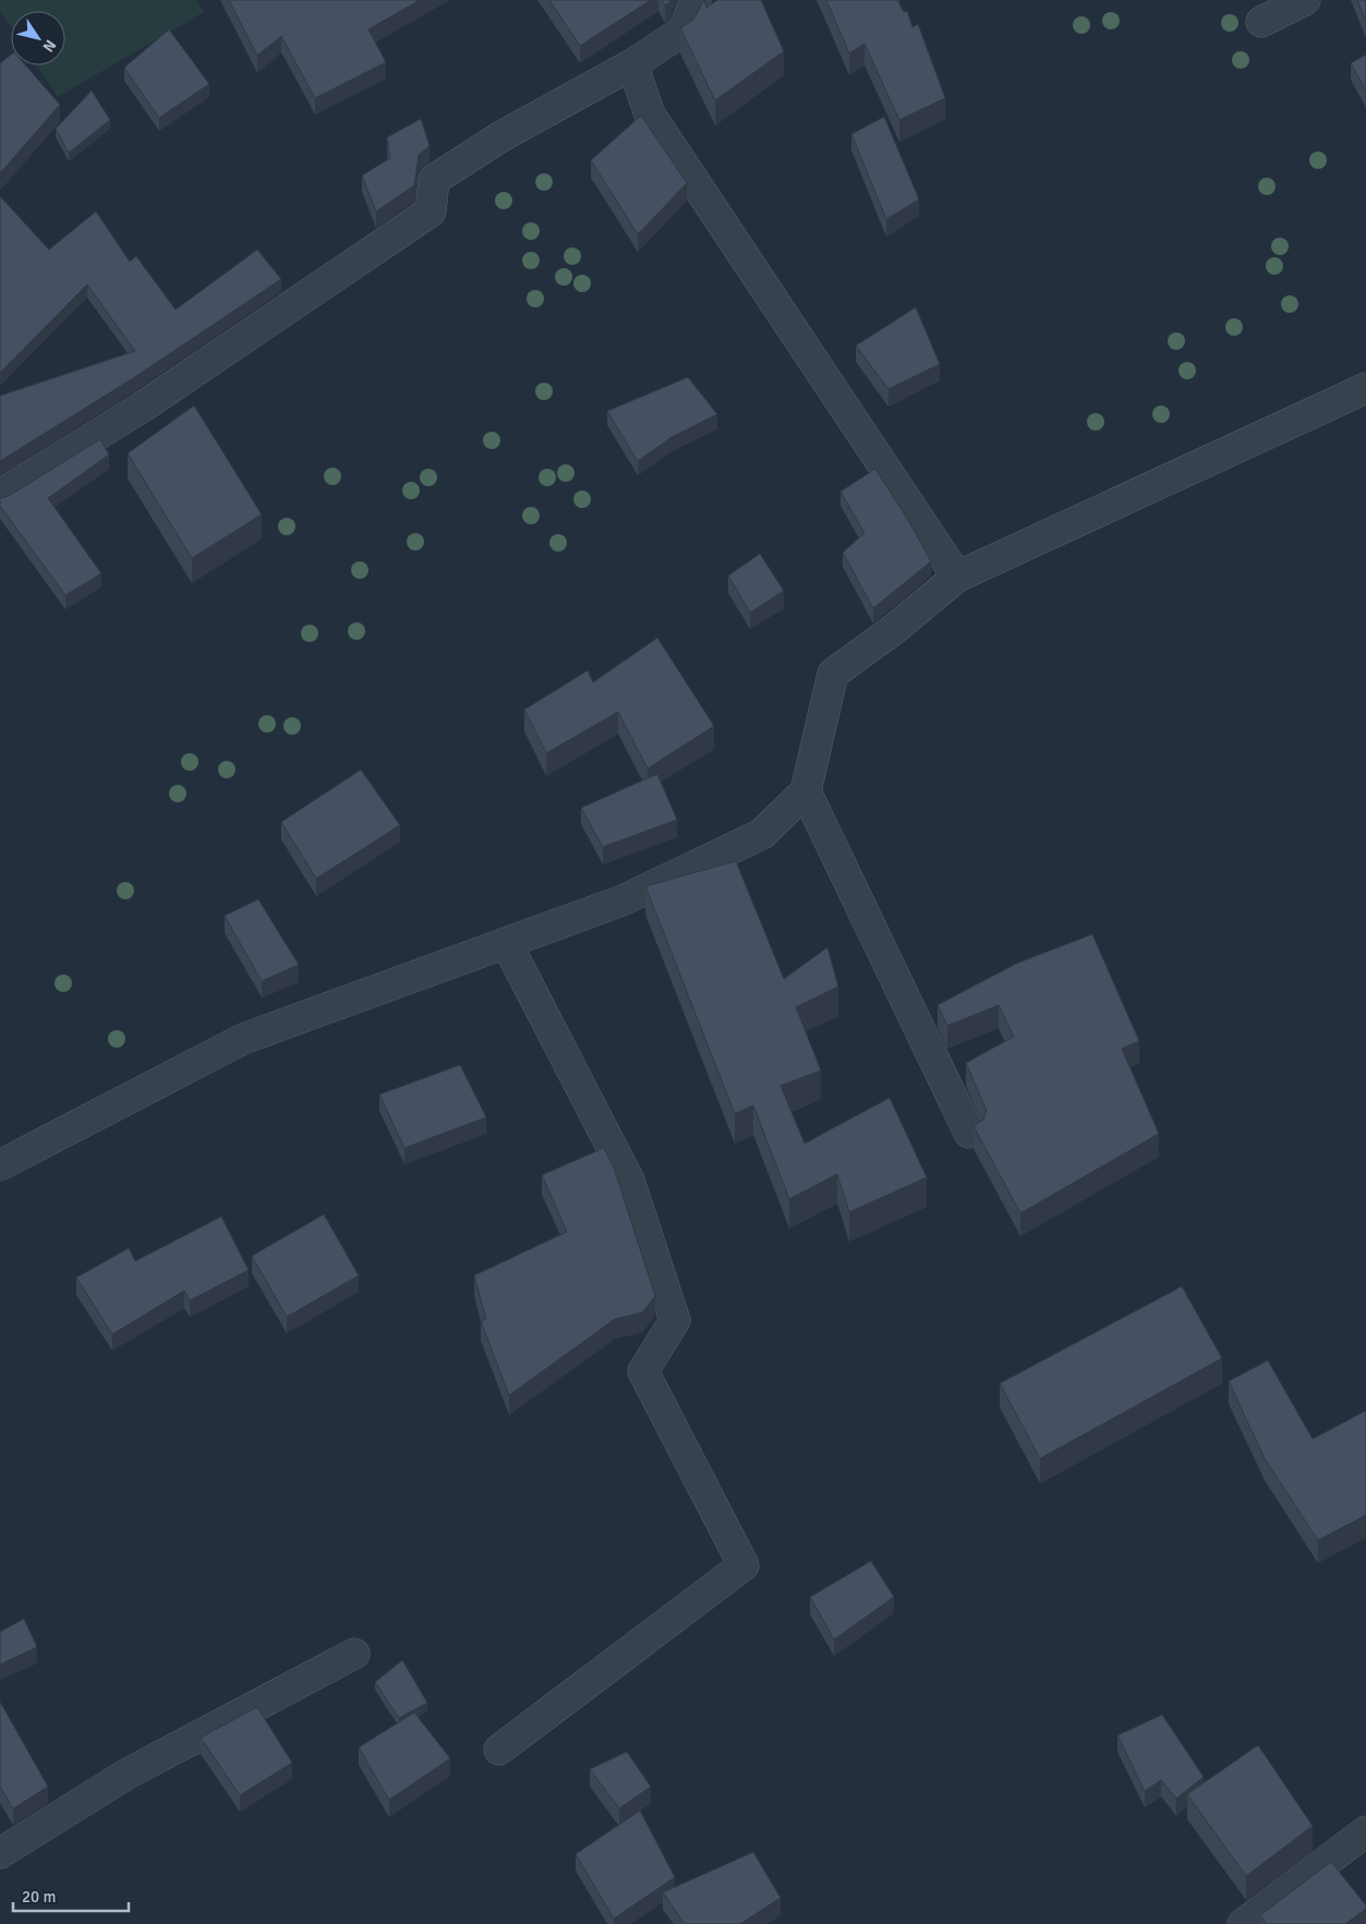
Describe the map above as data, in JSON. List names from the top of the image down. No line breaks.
{"scale_bar":"20 m","north":"bottom right"}
